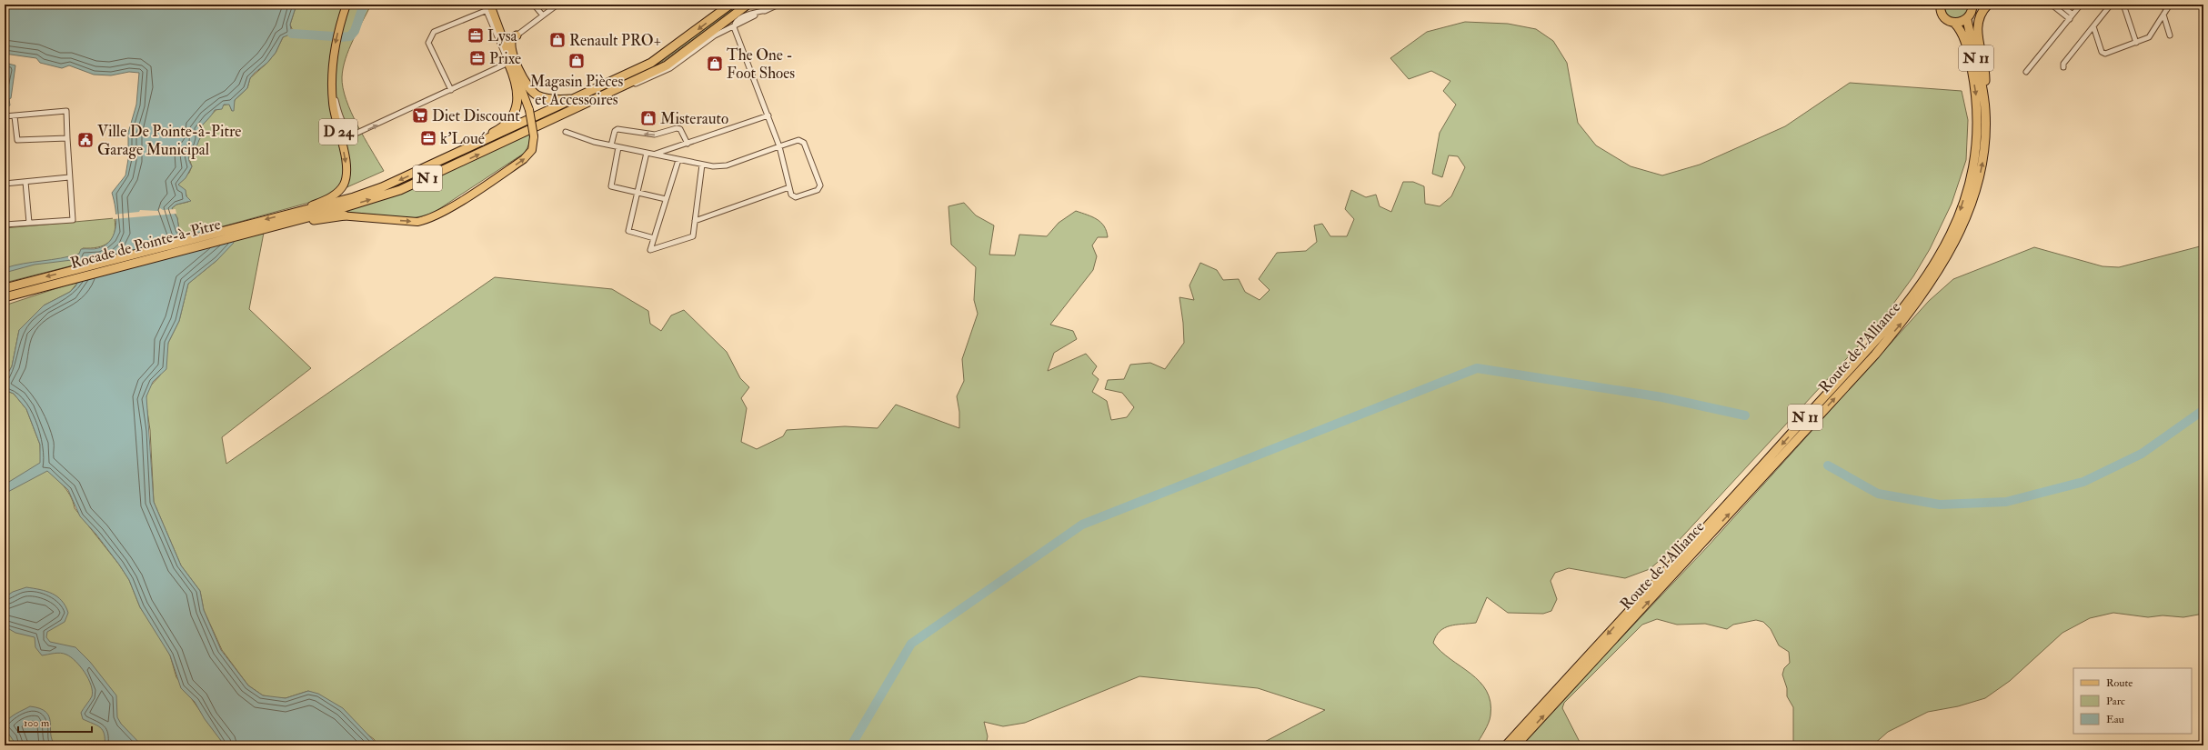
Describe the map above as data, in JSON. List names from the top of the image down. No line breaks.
{"streets":{"highway":["N 11","N 1","Rocade de Pointe-à-Pitre","Route de l'Alliance"],"main road":["D 24"]},"crossings":[["D 24","N 1"],["D 24","Rocade de Pointe-à-Pitre"],["N 1","Rocade de Pointe-à-Pitre"]],"places":{"office":["Lysa","Prixe","k'Loué"],"shop":["Renault PRO+","Magasin Pièces et Accessoires","The One - Foot Shoes","Misterauto"],"supermarket":["Diet Discount"],"public building":["Ville De Pointe-à-Pitre Garage Municipal"]},"legend":["Route","Parc","Eau"],"scale_bar":"100 m"}
